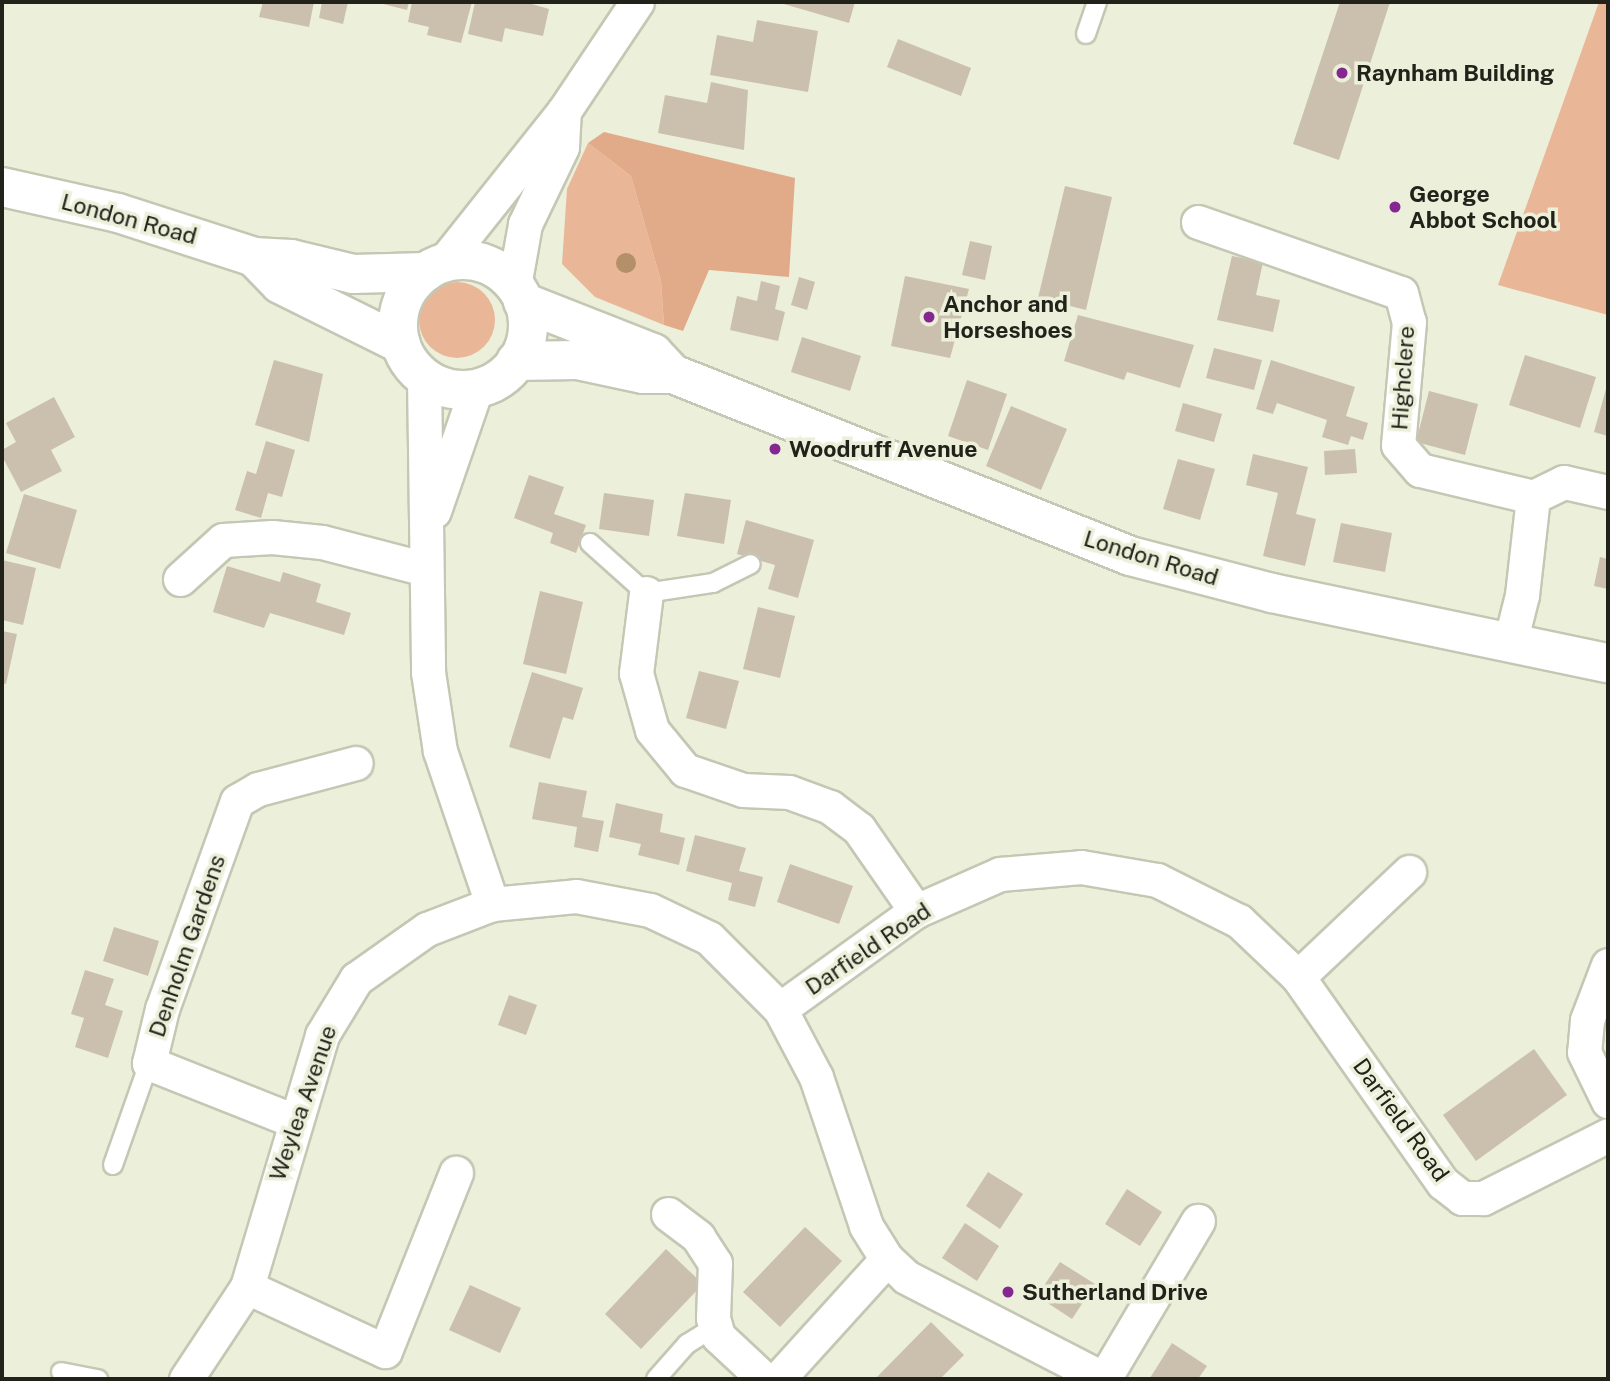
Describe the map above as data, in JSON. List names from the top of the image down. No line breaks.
{"streets":{"main road":["London Road"],"street":["Highclere","Denholm Gardens","Darfield Road","Weylea Avenue"]},"crossings":[["Denholm Gardens","Weylea Avenue"]],"places":["Raynham Building","George Abbot School","Anchor and Horseshoes","Woodruff Avenue","Sutherland Drive"]}
